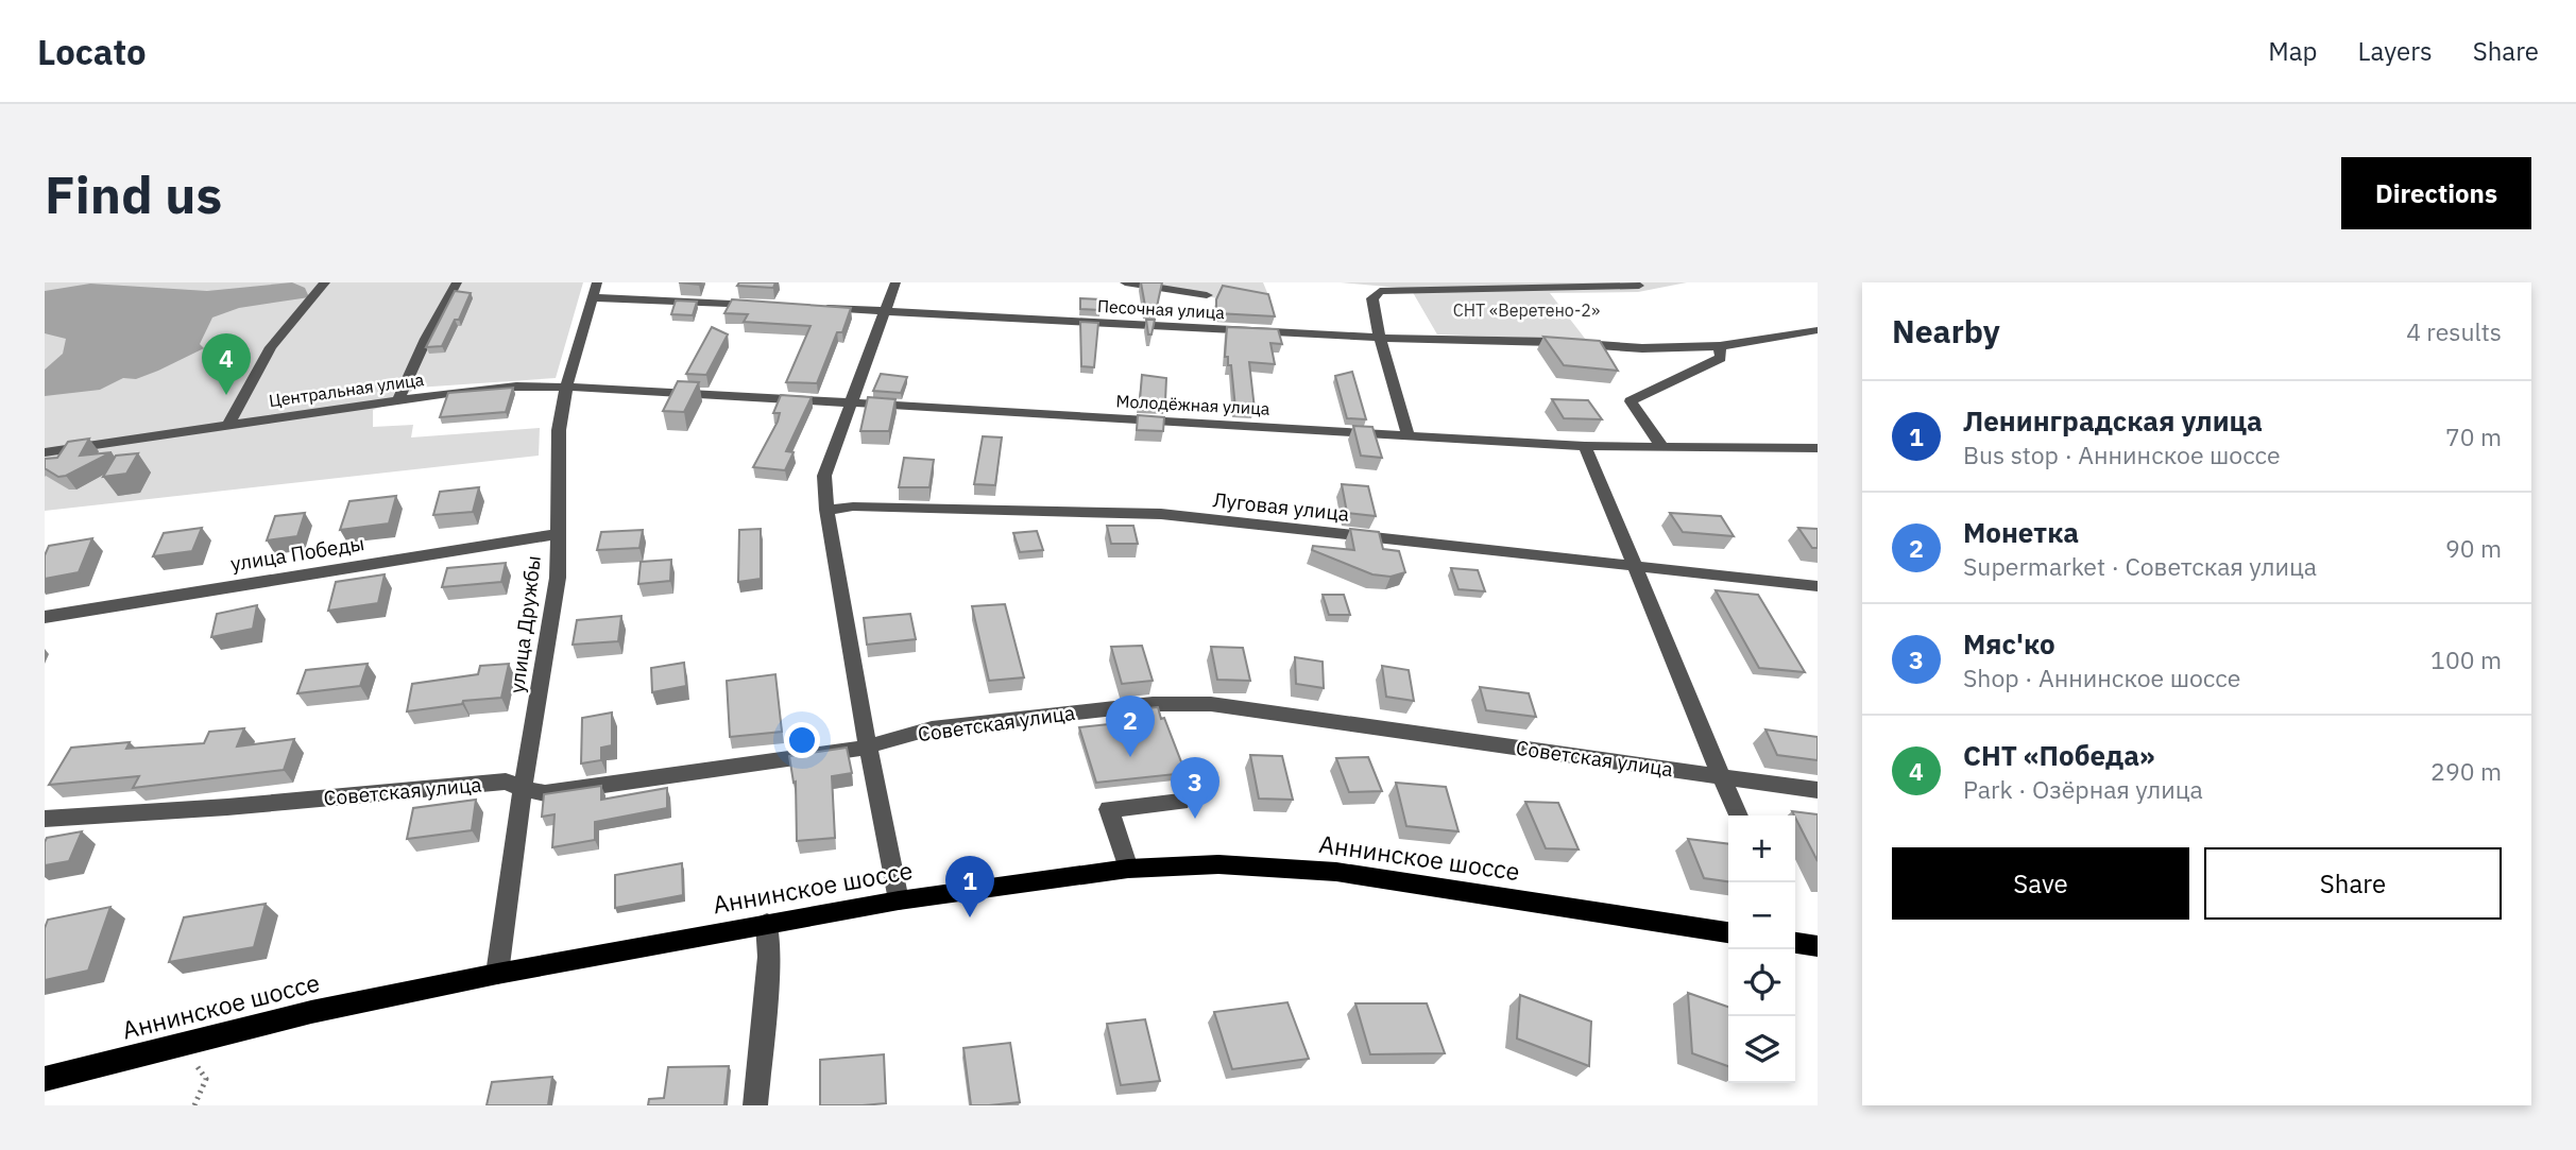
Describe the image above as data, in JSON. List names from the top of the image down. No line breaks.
{"streets":{"main road":["Аннинское шоссе"],"street":["Песочная улица","Центральная улица","Молодёжная улица","Луговая улица","улица Победы","улица Дружбы","Советская улица"]},"crossings":[["Центральная улица","Молодёжная улица"],["Центральная улица","улица Дружбы"],["Молодёжная улица","улица Дружбы"],["улица Победы","улица Дружбы"],["улица Дружбы","Советская улица"],["улица Дружбы","Аннинское шоссе"]],"parks":["СНТ «Веретено-2»"],"page":{"header":"Locato","nav":["Map","Layers","Share"],"buttons":["Directions",["Save","Share"]],"title":"Find us","heading":["Nearby","4 results"],"pins":["4","2","3","1"],"list":[{"mark":"1","name":"Ленинградская улица","note":"Bus stop · Аннинское шоссе","value":"70 m"},{"mark":"2","name":"Монетка","note":"Supermarket · Советская улица","value":"90 m"},{"mark":"3","name":"Мяс'ко","note":"Shop · Аннинское шоссе","value":"100 m"},{"mark":"4","name":"СНТ «Победа»","note":"Park · Озёрная улица","value":"290 m"}],"map_buttons":["+","−"]}}
